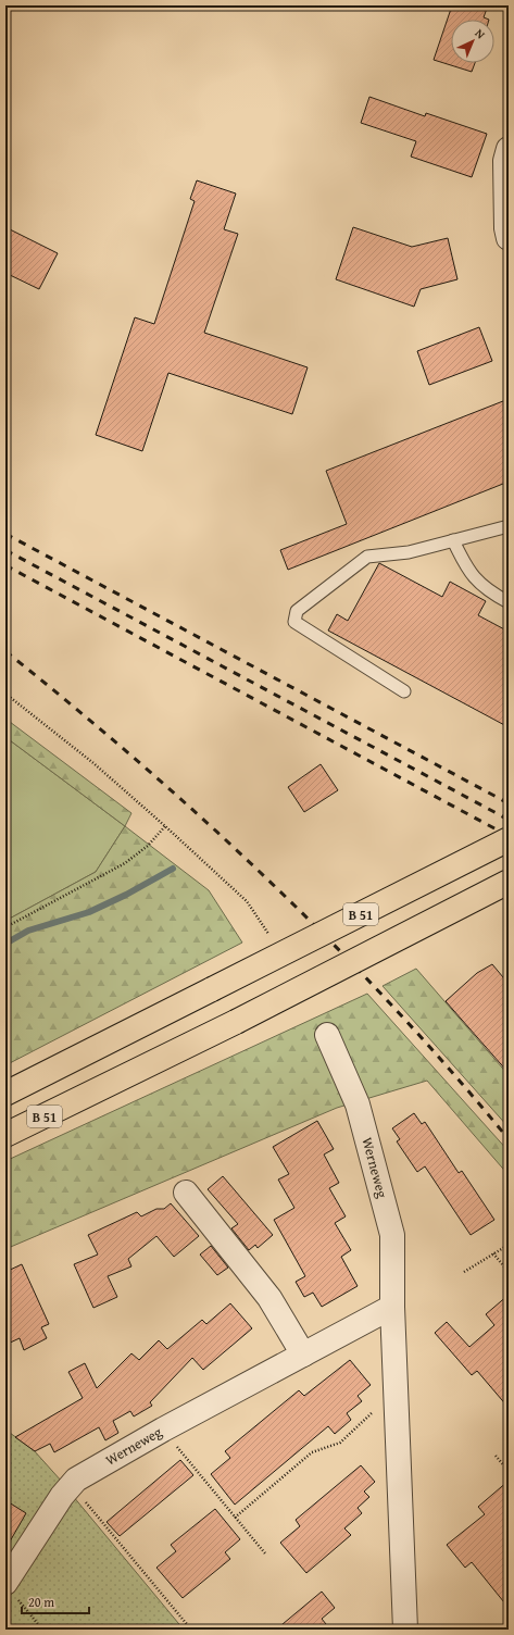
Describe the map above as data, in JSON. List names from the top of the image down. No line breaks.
{"streets":{"highway":["B 51"],"street":["Werneweg"]},"scale_bar":"20 m","north":"top right"}
